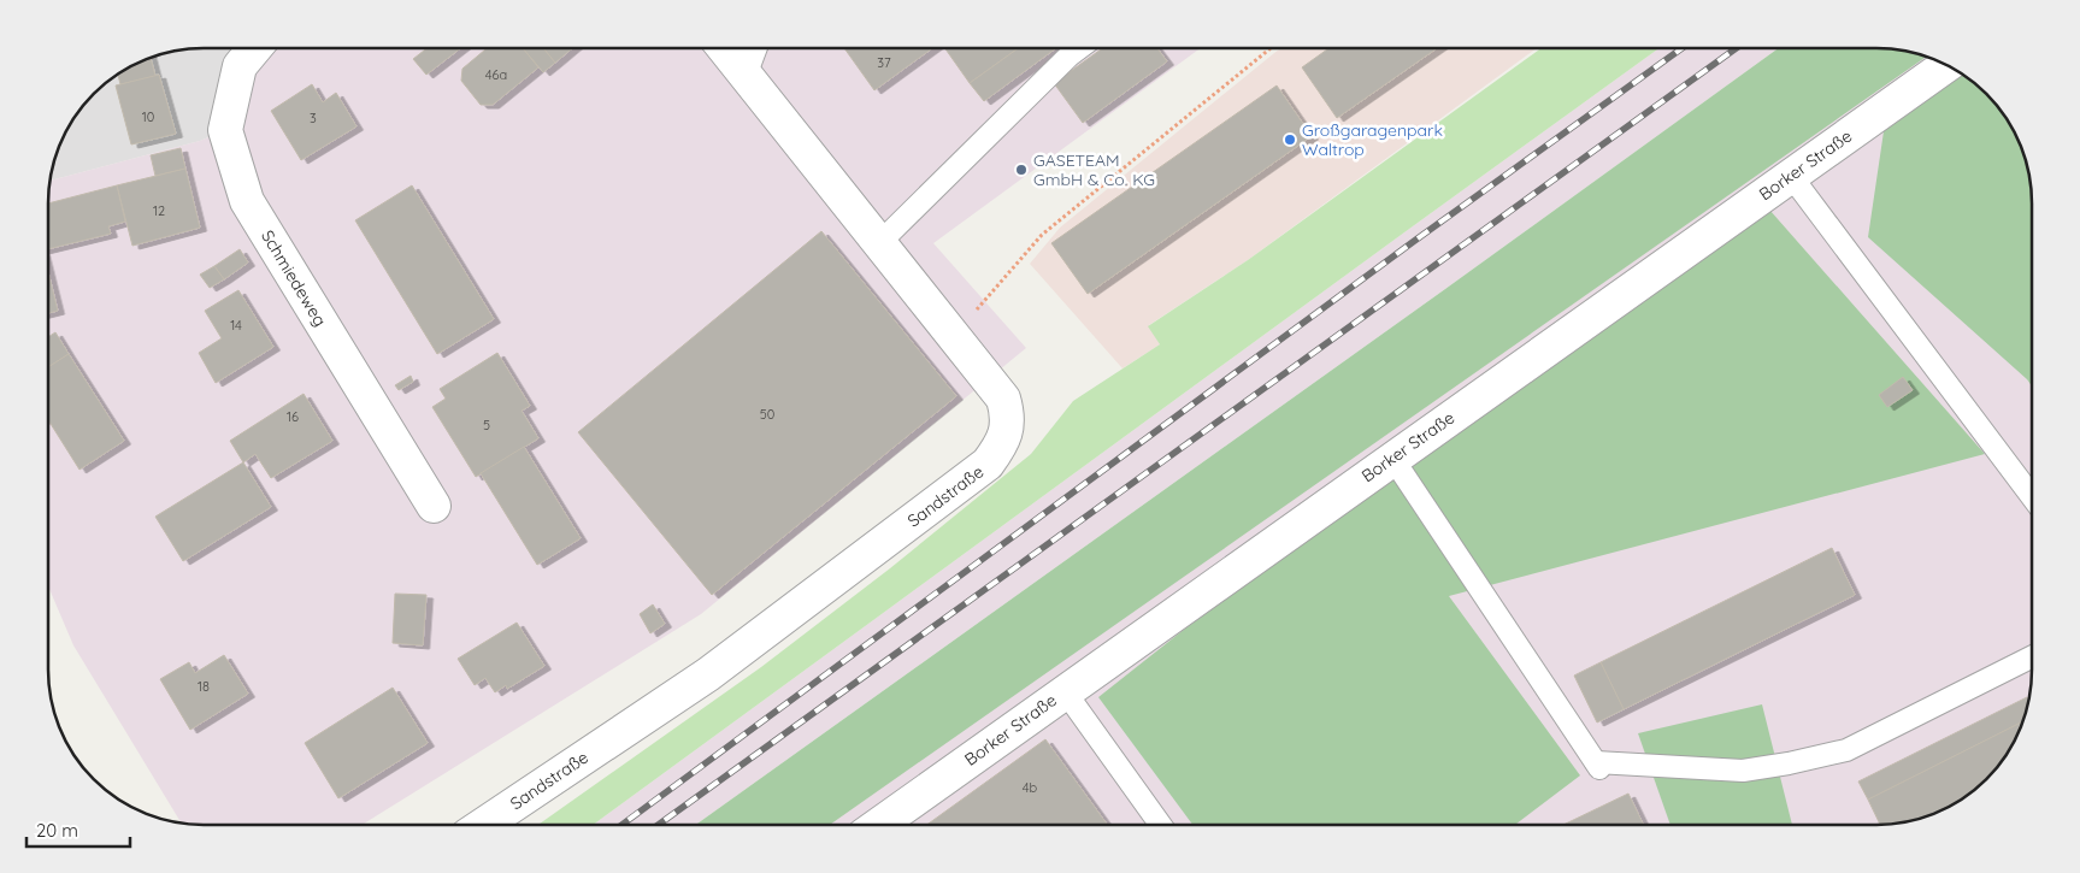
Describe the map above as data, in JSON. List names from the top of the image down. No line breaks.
{"streets":{"street":["Borker Straße","Schmiedeweg","Sandstraße"]},"places":["Großgaragenpark Waltrop","GASETEAM GmbH & Co. KG"],"house_numbers":["37","46a","10","3","12","14","50","16","5","18","4b"],"scale_bar":"20 m"}
